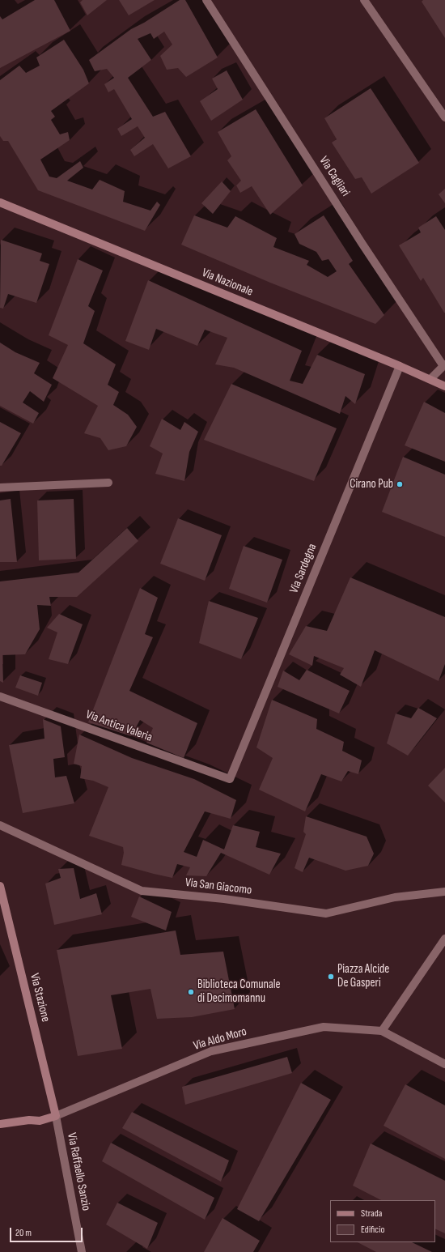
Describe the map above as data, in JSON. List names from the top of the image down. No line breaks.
{"streets":{"main road":["Via Nazionale","Via Stazione"],"street":["Via Cagliari","Via Sardegna","Via Antica Valeria","Via San Giacomo","Via Aldo Moro","Via Raffaello Sanzio"]},"crossings":[["Via Nazionale","Via Sardegna"],["Via Sardegna","Via Antica Valeria"],["Via Stazione","Via Aldo Moro"],["Via Stazione","Via Raffaello Sanzio"],["Via Aldo Moro","Via Raffaello Sanzio"]],"places":["Cirano Pub","Piazza Alcide De Gasperi","Biblioteca Comunale di Decimomannu"],"legend":["Strada","Edificio"],"scale_bar":"20 m"}
